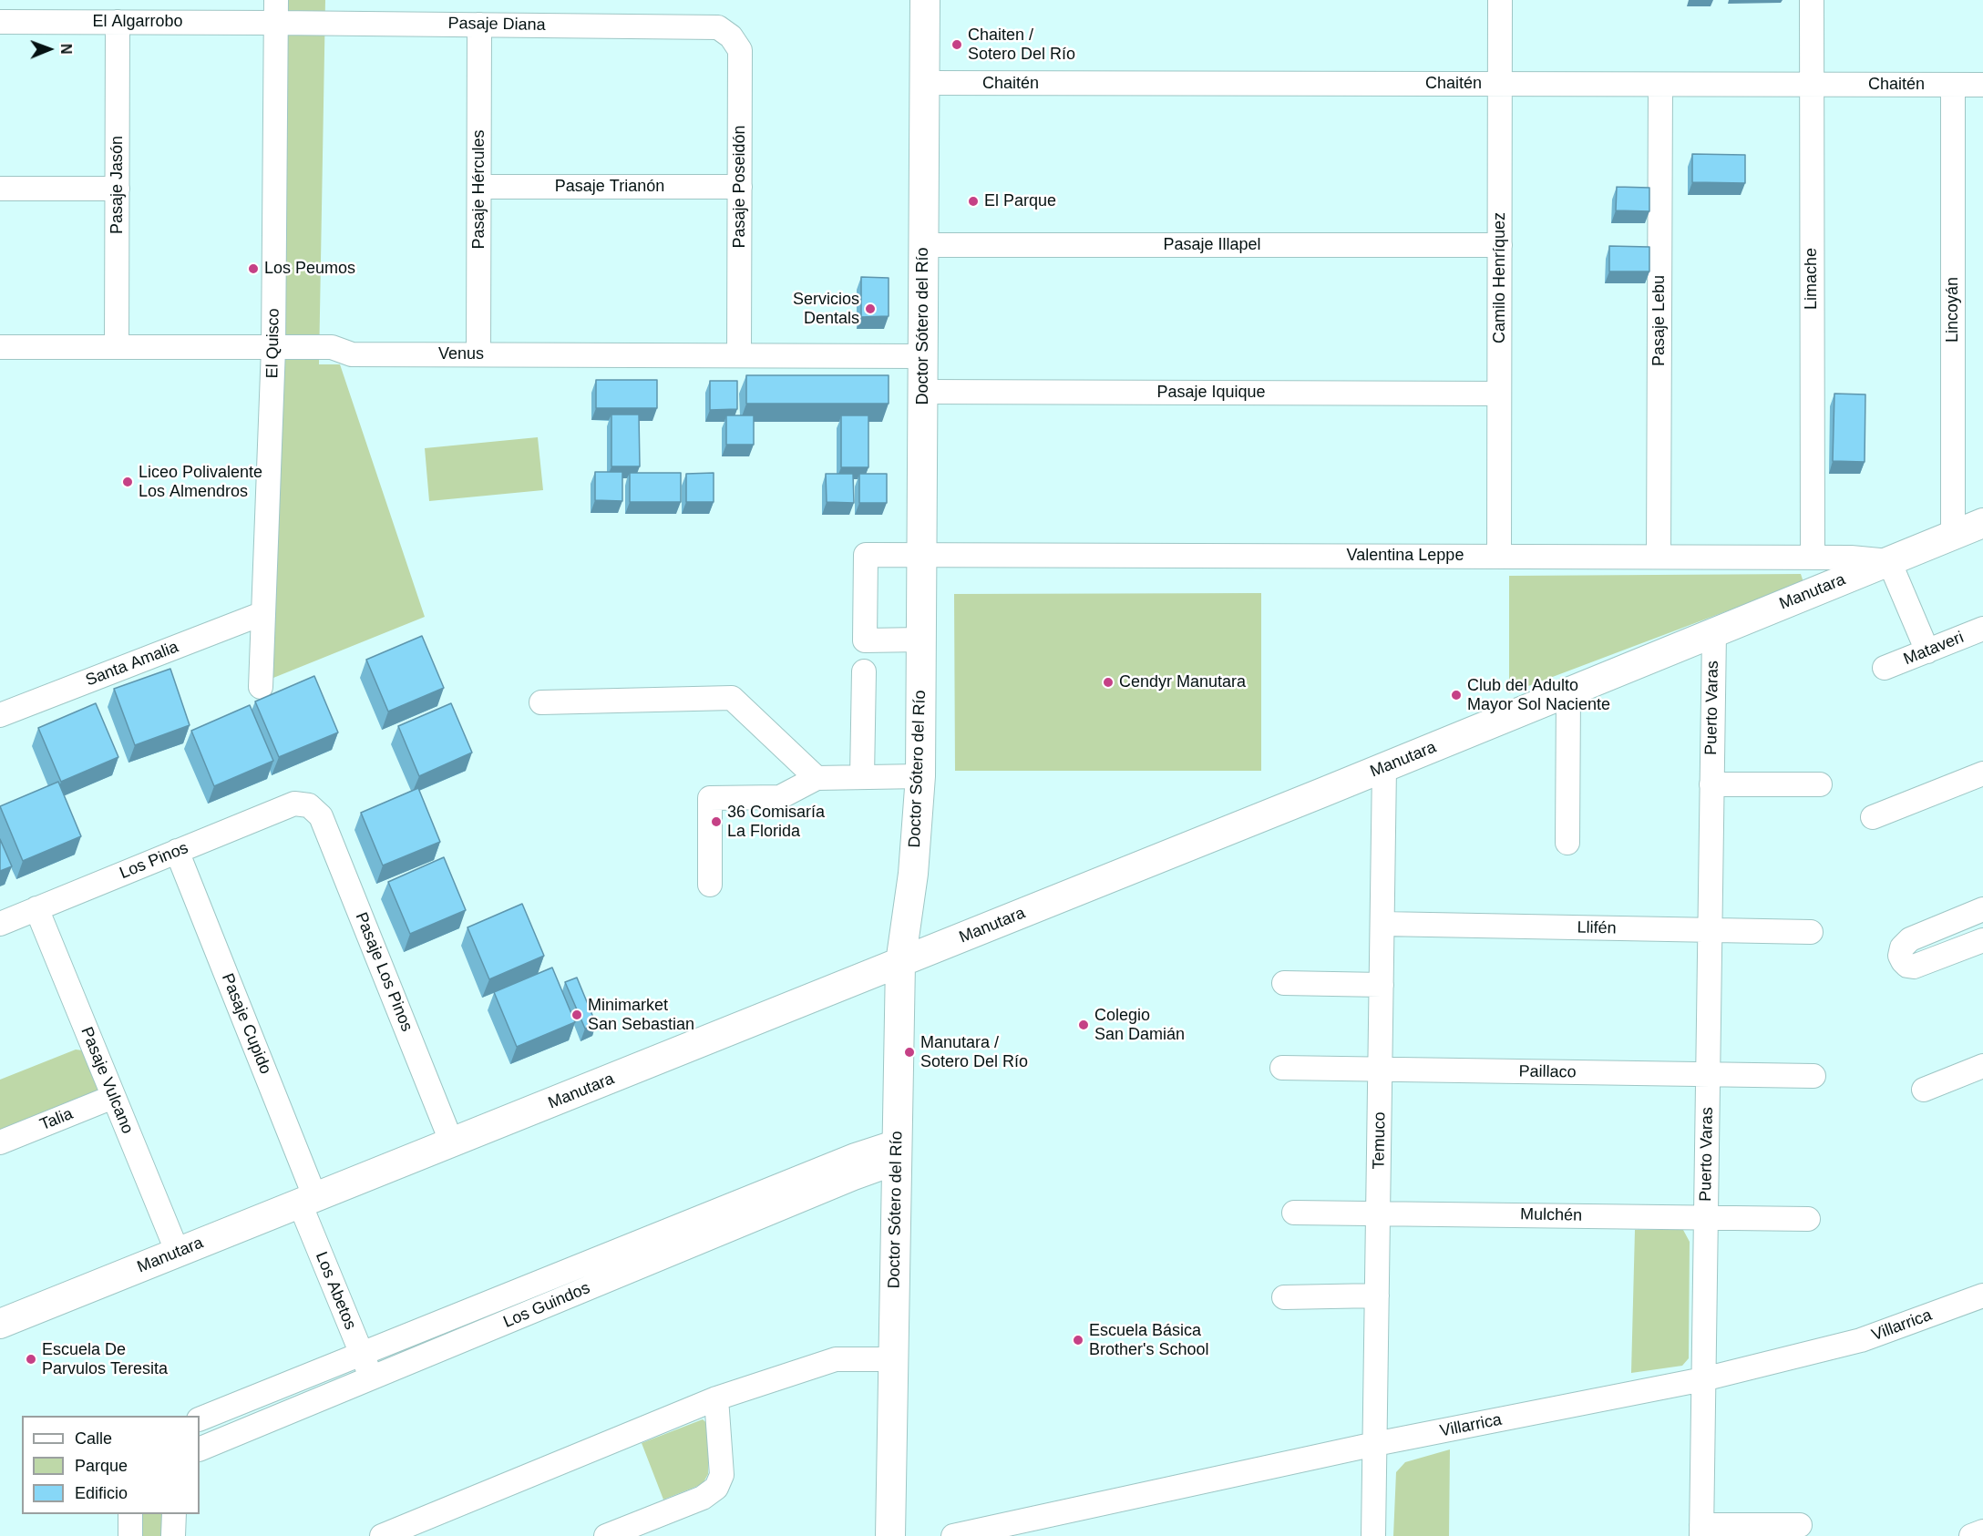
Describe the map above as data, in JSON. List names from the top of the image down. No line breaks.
{"streets":{"main road":["Doctor Sótero del Río","Manutara"],"street":["El Algarrobo","Pasaje Diana","Chaitén","Pasaje Jasón","Pasaje Trianón","Pasaje Poseidón","Pasaje Hércules","Pasaje Illapel","Camilo Henríquez","Limache","Lincoyán","Pasaje Lebu","El Quisco","Venus","Pasaje Iquique","Valentina Leppe","Mataveri","Santa Amalia","Puerto Varas","Los Pinos","Llifén","Pasaje Los Pinos","Pasaje Cupido","Paillaco","Pasaje Vulcano","Talia","Temuco","Mulchén","Los Abetos","Los Guindos","Villarrica"]},"crossings":[["El Algarrobo","Pasaje Diana"],["El Algarrobo","Pasaje Jasón"],["El Algarrobo","El Quisco"],["Pasaje Diana","Pasaje Poseidón"],["Pasaje Diana","Pasaje Hércules"],["Pasaje Diana","El Quisco"],["Chaitén","Camilo Henríquez"],["Chaitén","Limache"],["Chaitén","Lincoyán"],["Chaitén","Pasaje Lebu"],["Chaitén","Doctor Sótero del Río"],["Pasaje Jasón","Venus"],["Pasaje Trianón","Pasaje Poseidón"],["Pasaje Trianón","Pasaje Hércules"],["Pasaje Poseidón","Venus"],["Pasaje Hércules","Venus"],["Pasaje Illapel","Camilo Henríquez"],["Pasaje Illapel","Doctor Sótero del Río"],["Camilo Henríquez","Pasaje Iquique"],["Camilo Henríquez","Valentina Leppe"],["Limache","Valentina Leppe"],["Lincoyán","Manutara"],["Pasaje Lebu","Valentina Leppe"],["Doctor Sótero del Río","Venus"],["Doctor Sótero del Río","Pasaje Iquique"],["Doctor Sótero del Río","Valentina Leppe"],["Doctor Sótero del Río","Manutara"],["Doctor Sótero del Río","Los Guindos"],["El Quisco","Venus"],["El Quisco","Santa Amalia"],["Valentina Leppe","Manutara"],["Manutara","Puerto Varas"],["Manutara","Pasaje Los Pinos"],["Manutara","Pasaje Cupido"],["Manutara","Pasaje Vulcano"],["Manutara","Temuco"],["Manutara","Los Abetos"],["Puerto Varas","Llifén"],["Puerto Varas","Paillaco"],["Puerto Varas","Mulchén"],["Puerto Varas","Villarrica"],["Los Pinos","Pasaje Los Pinos"],["Los Pinos","Pasaje Cupido"],["Los Pinos","Pasaje Vulcano"],["Llifén","Temuco"],["Pasaje Cupido","Los Abetos"],["Paillaco","Temuco"],["Pasaje Vulcano","Talia"],["Temuco","Mulchén"],["Temuco","Villarrica"],["Los Abetos","Los Guindos"]],"places":["Chaiten / Sotero Del Río","El Parque","Los Peumos","Servicios Dentals","Liceo Polivalente Los Almendros","Cendyr Manutara","Club del Adulto Mayor Sol Naciente","36 Comisaría La Florida","Minimarket San Sebastian","Colegio San Damián","Manutara / Sotero Del Río","Escuela Básica Brother's School","Escuela De Parvulos Teresita"],"legend":["Calle","Parque","Edificio"],"north":"right"}
